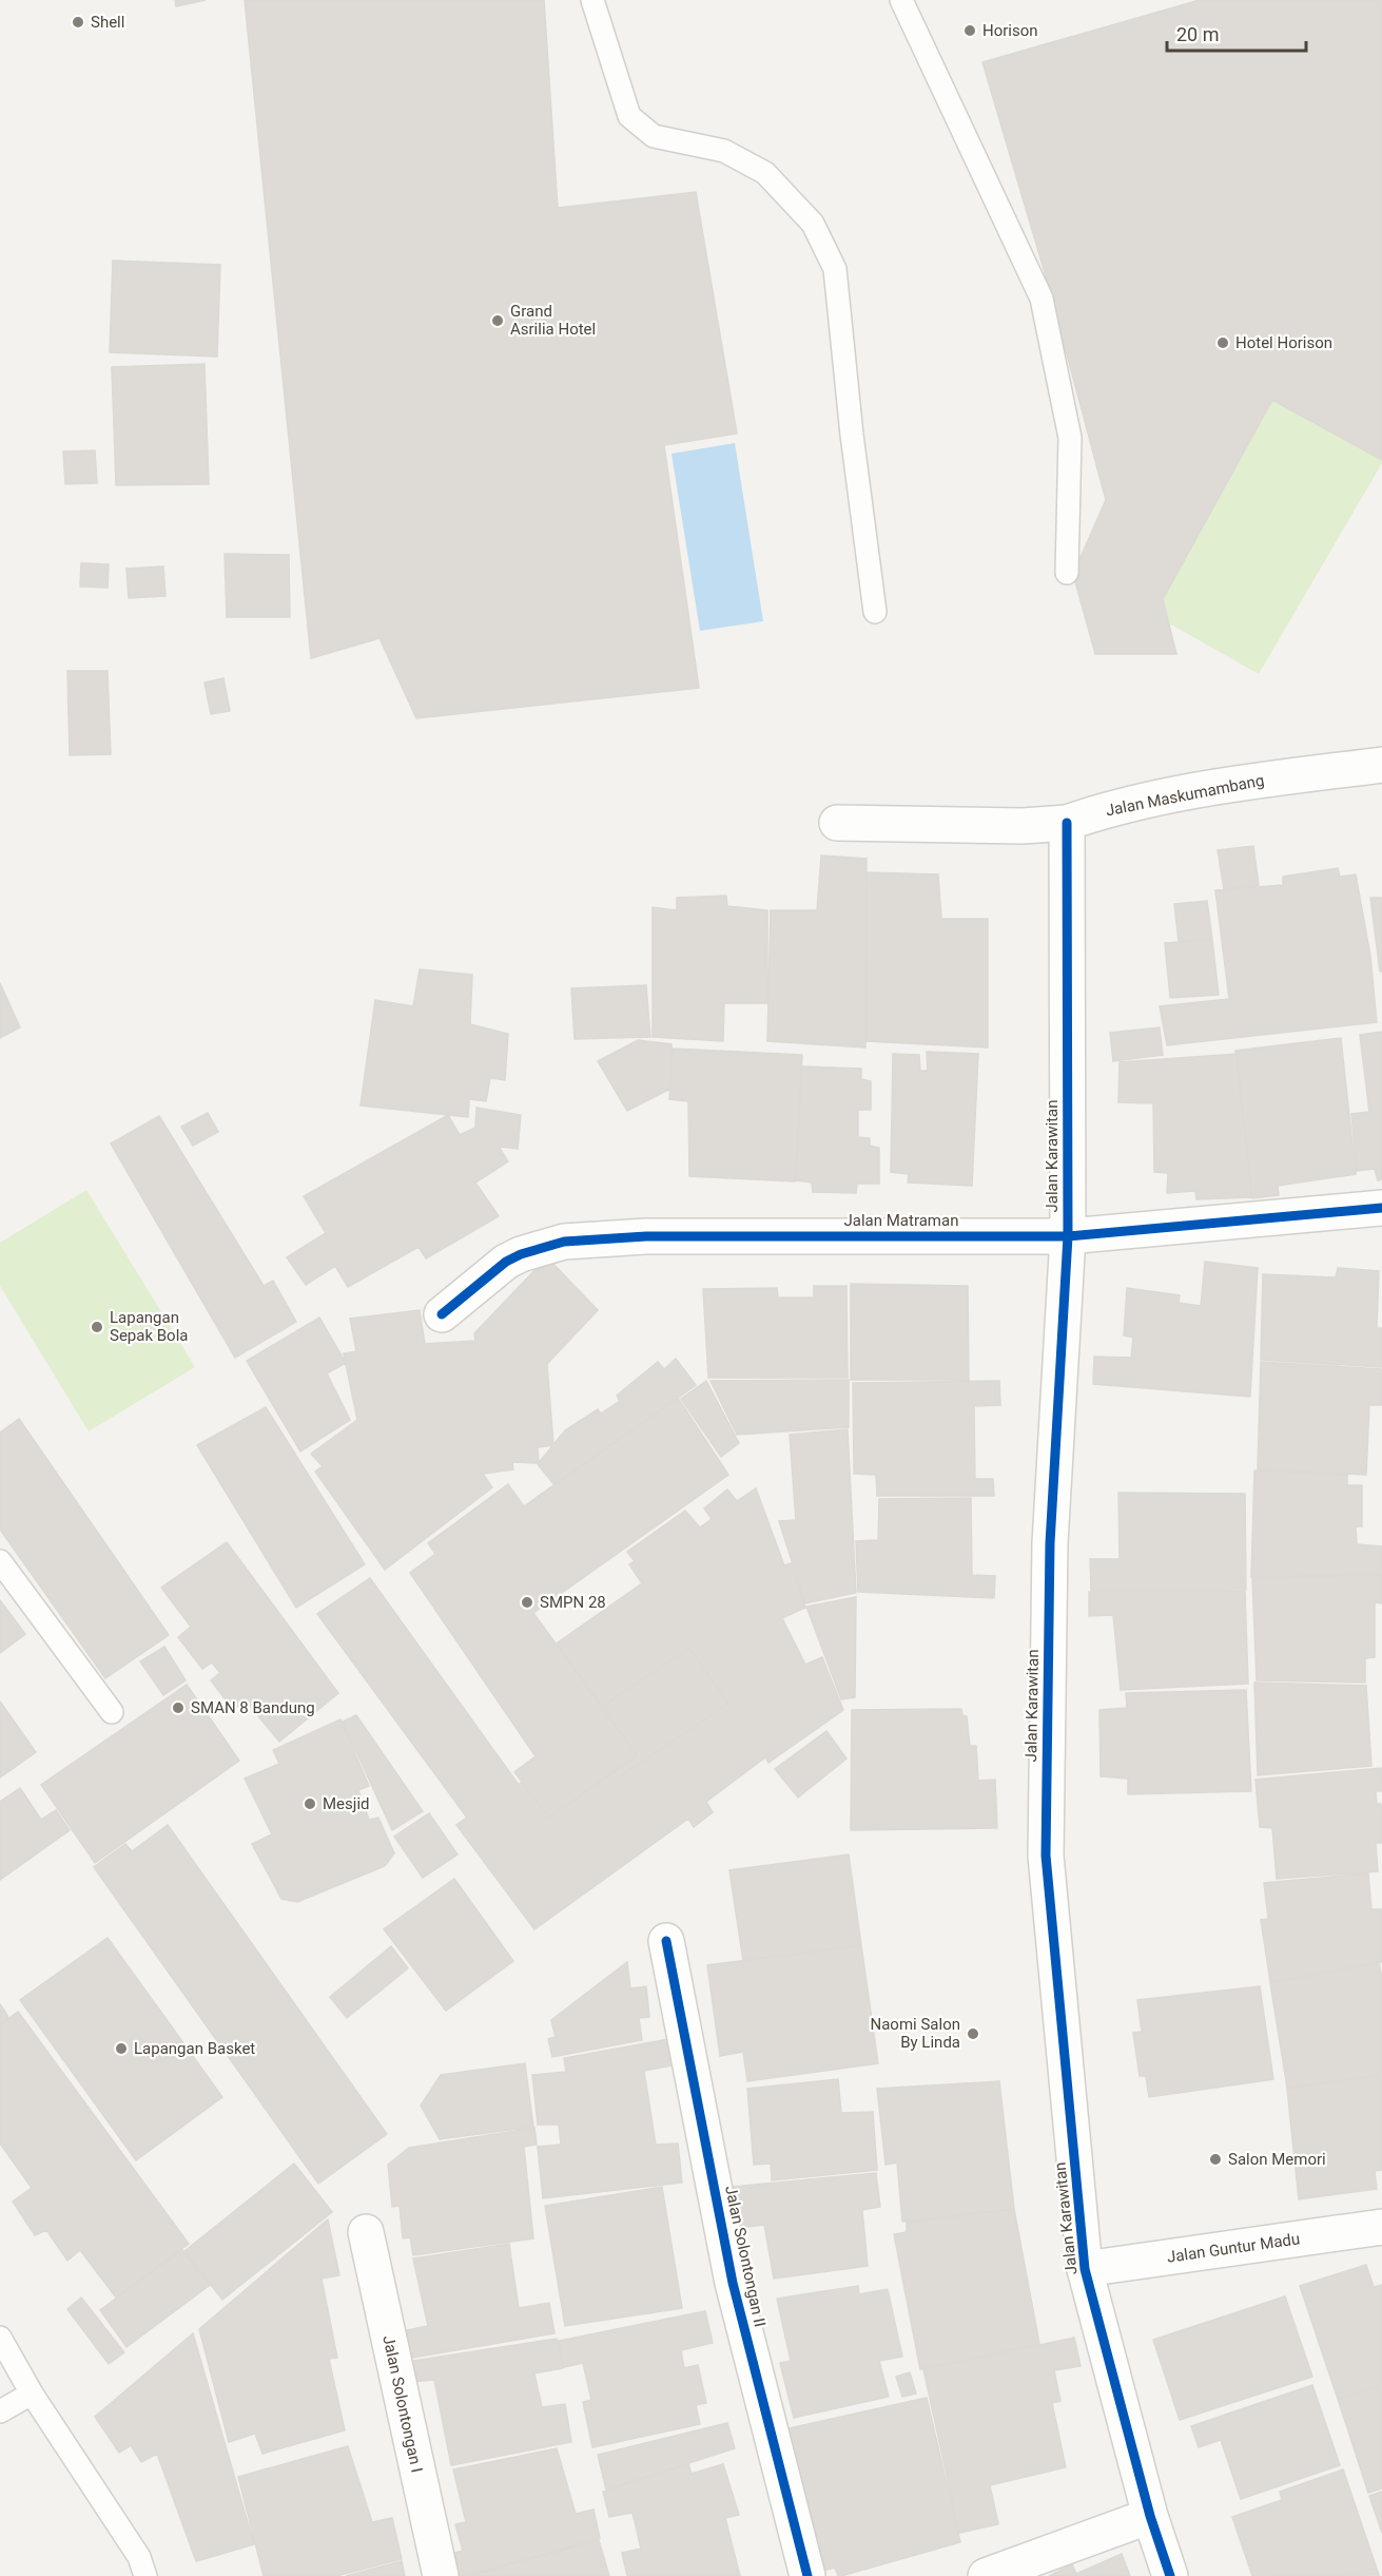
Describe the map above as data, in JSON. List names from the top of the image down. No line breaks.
{"streets":{"street":["Jalan Maskumambang","Jalan Karawitan","Jalan Matraman","Jalan Guntur Madu","Jalan Solontongan II","Jalan Solontongan I"]},"crossings":[["Jalan Maskumambang","Jalan Karawitan"],["Jalan Karawitan","Jalan Matraman"],["Jalan Karawitan","Jalan Guntur Madu"]],"places":["Shell","Horison","Grand Asrilia Hotel","Hotel Horison","Lapangan Sepak Bola","SMPN 28","SMAN 8 Bandung","Mesjid","Naomi Salon By Linda","Lapangan Basket","Salon Memori"],"scale_bar":"20 m"}
